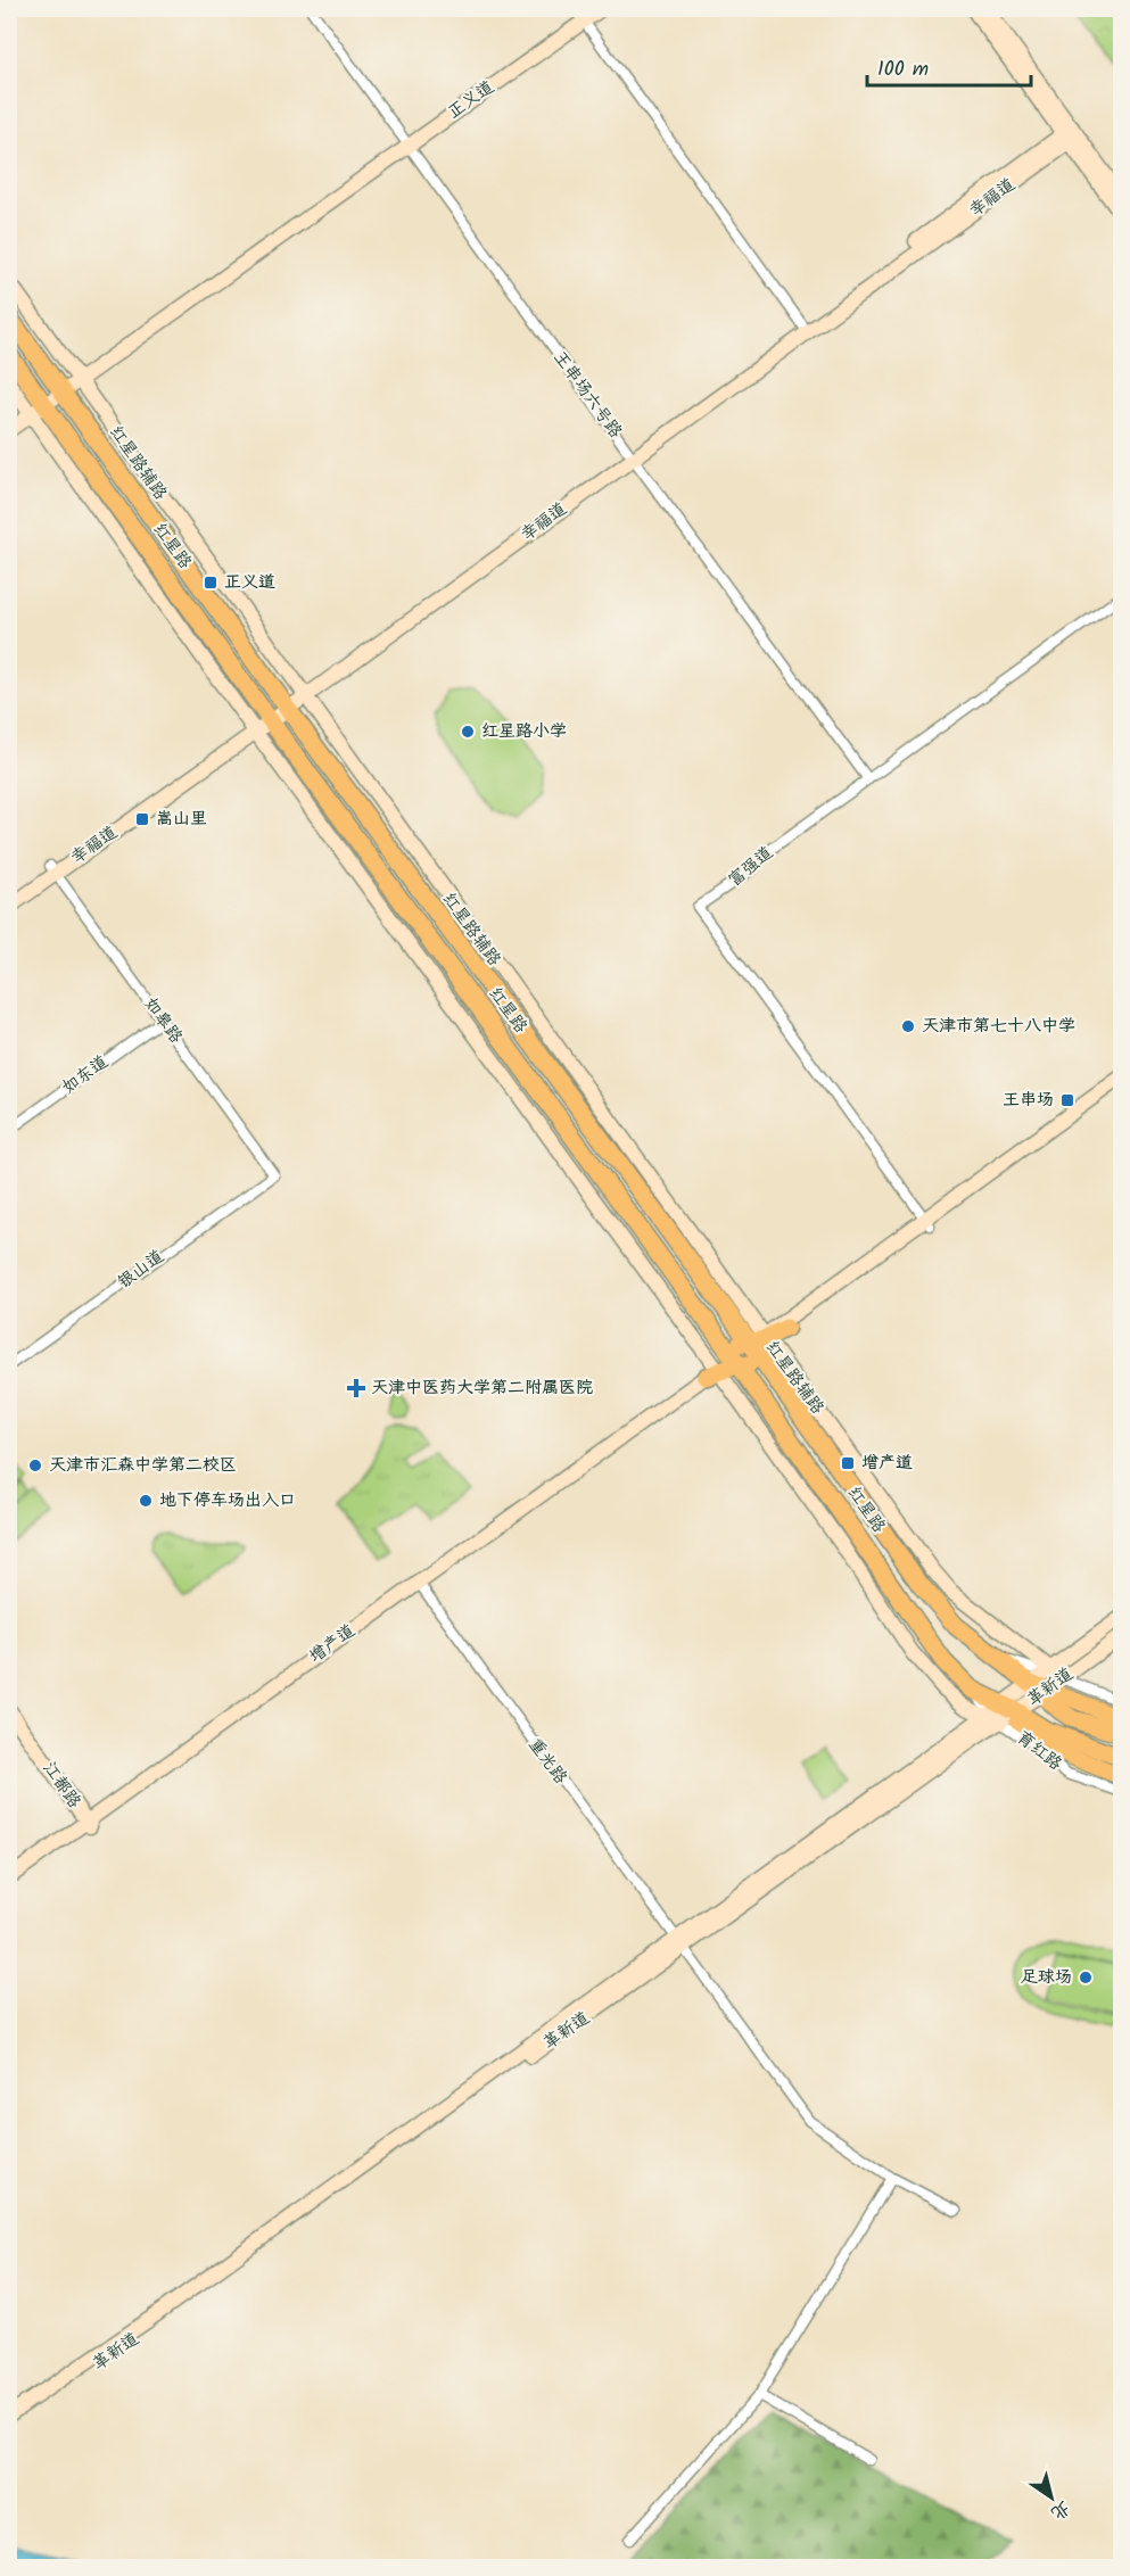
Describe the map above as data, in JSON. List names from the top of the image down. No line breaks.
{"streets":{"highway":["红星路","育红路"],"street":["正义道","幸福道","王串场六号路","红星路辅路","富强道","如皋路","如东道","银山道","增产道","革新道","重光路","江都路"]},"crossings":[["正义道","王串场六号路"],["正义道","红星路辅路"],["正义道","红星路"],["幸福道","王串场六号路"],["幸福道","红星路辅路"],["幸福道","红星路"],["幸福道","如皋路"],["王串场六号路","富强道"],["红星路辅路","红星路"],["红星路辅路","增产道"],["红星路辅路","革新道"],["红星路辅路","育红路"],["红星路","增产道"],["红星路","革新道"],["红星路","育红路"],["如皋路","如东道"],["如皋路","银山道"],["增产道","重光路"],["增产道","江都路"],["革新道","育红路"],["革新道","重光路"]],"places":{"transit":["正义道","嵩山里","王串场","增产道"],"other":["红星路小学","天津市第七十八中学","天津市汇森中学第二校区","地下停车场出入口","足球场"],"health":["天津中医药大学第二附属医院"]},"scale_bar":"100 m","north":"bottom right"}
